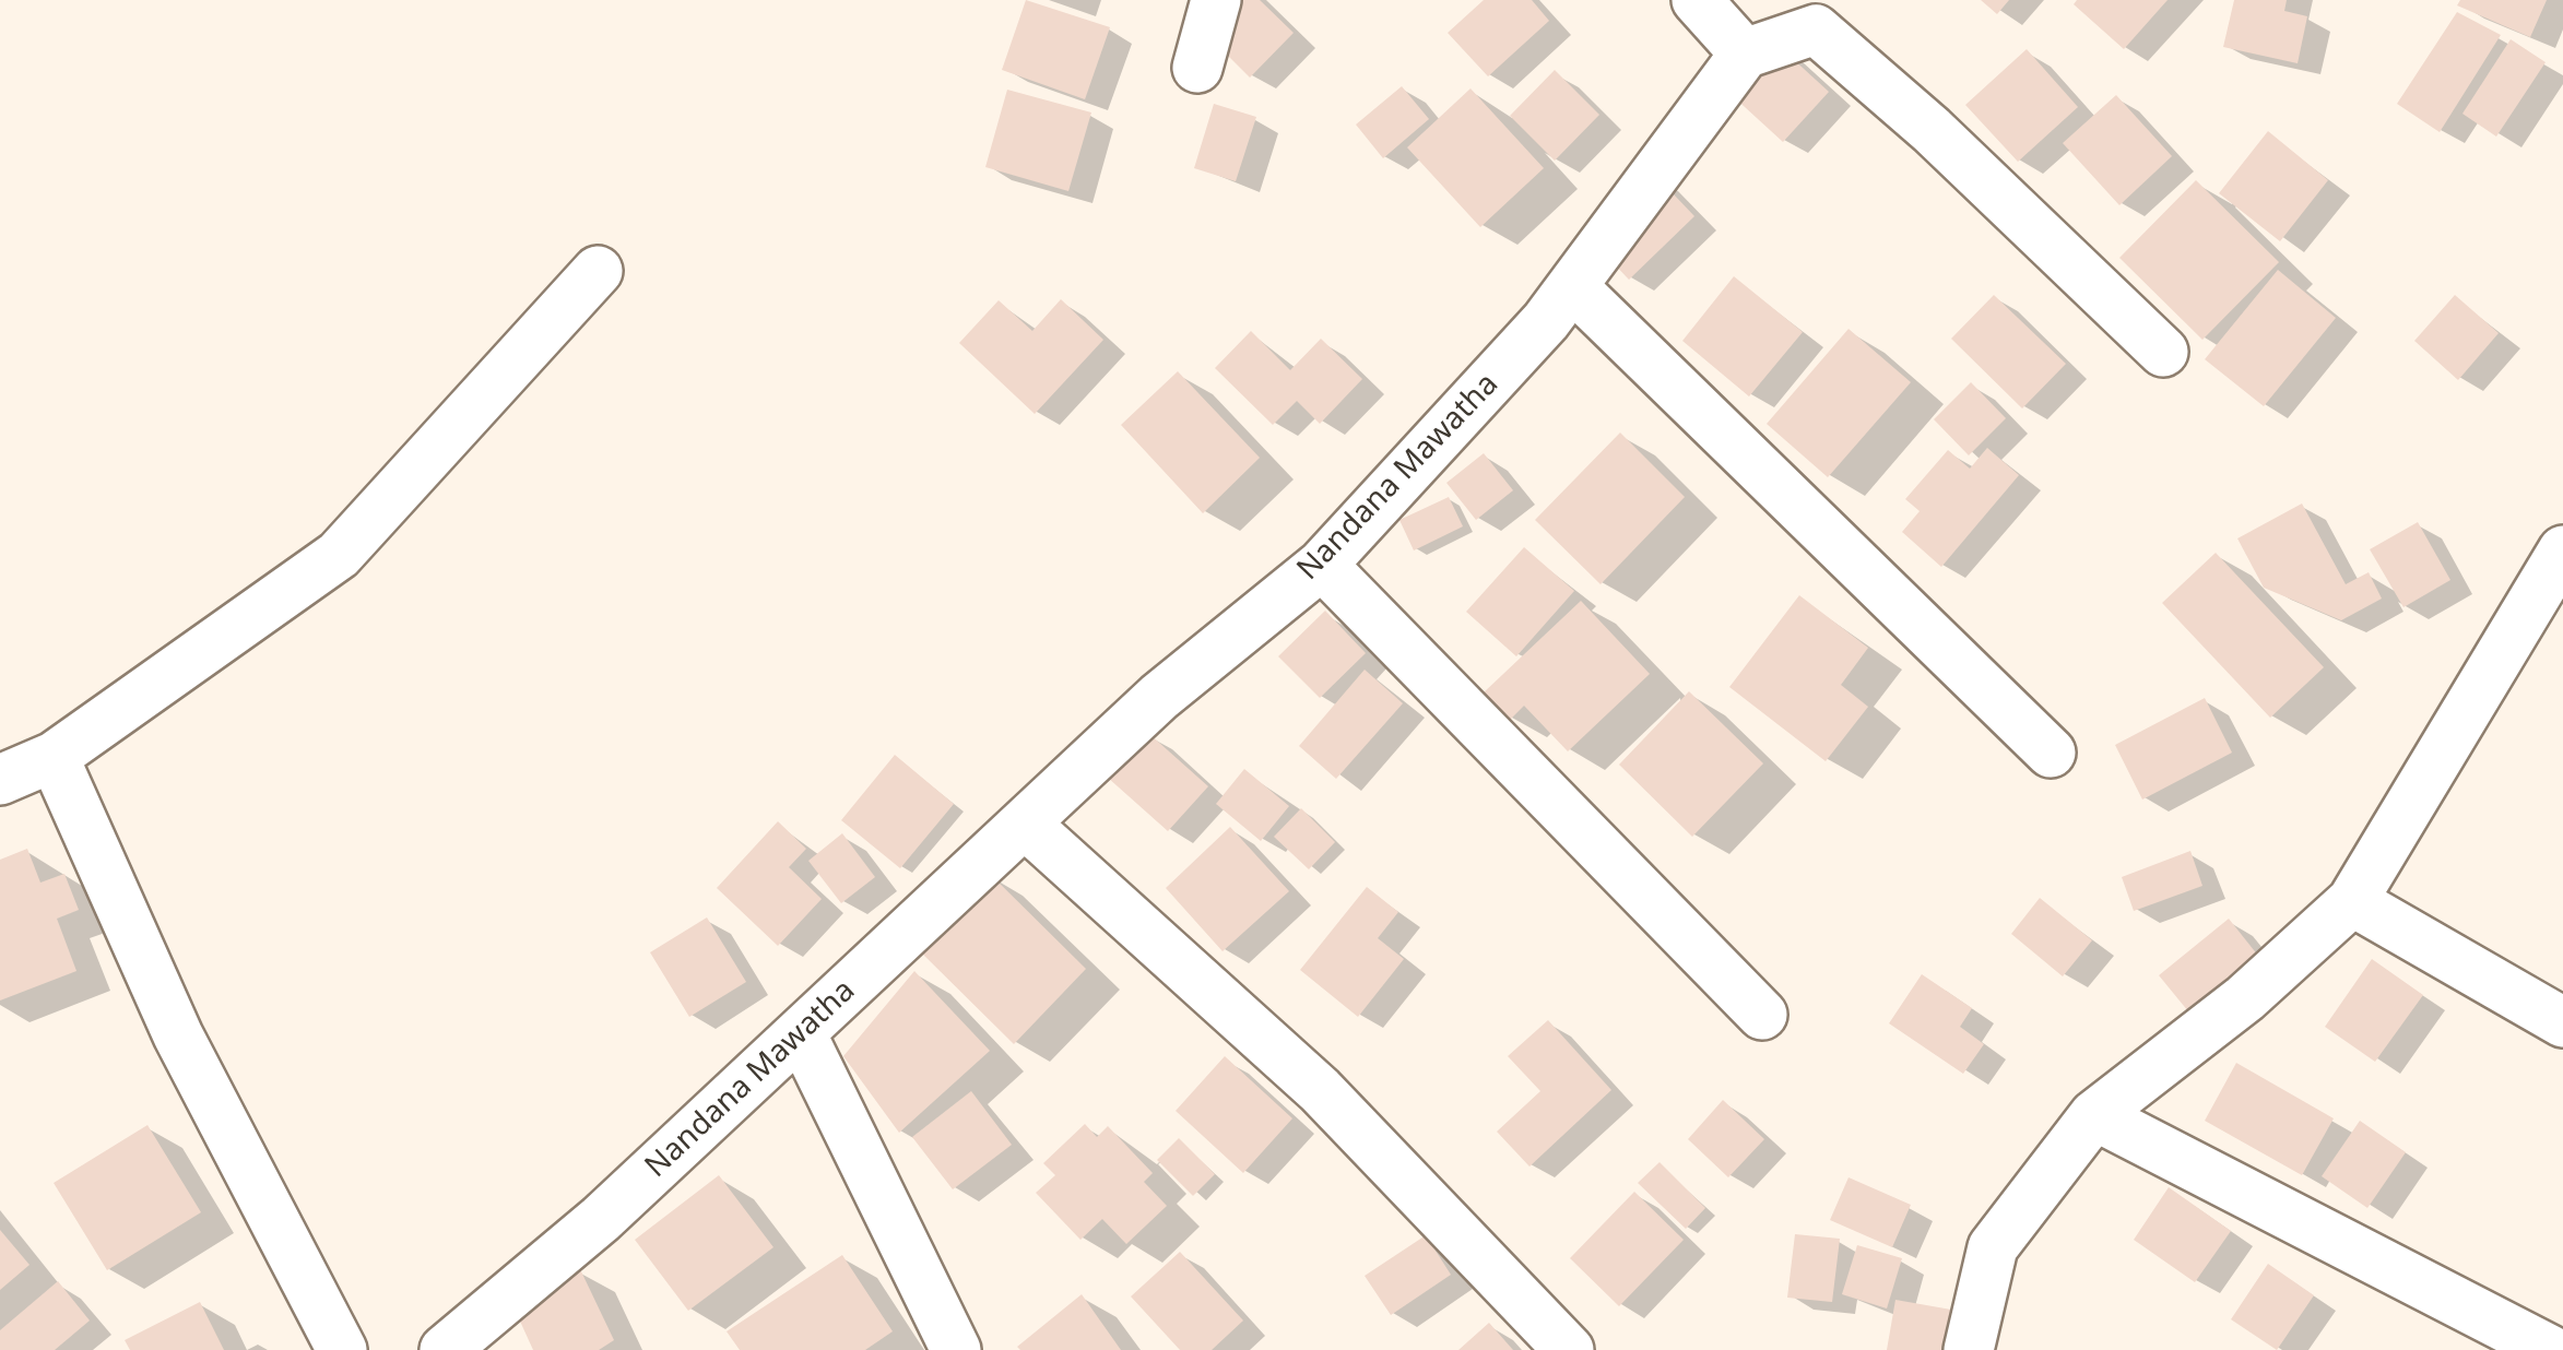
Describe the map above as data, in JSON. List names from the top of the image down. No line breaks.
{"streets":{"street":["Nandana Mawatha"]}}
